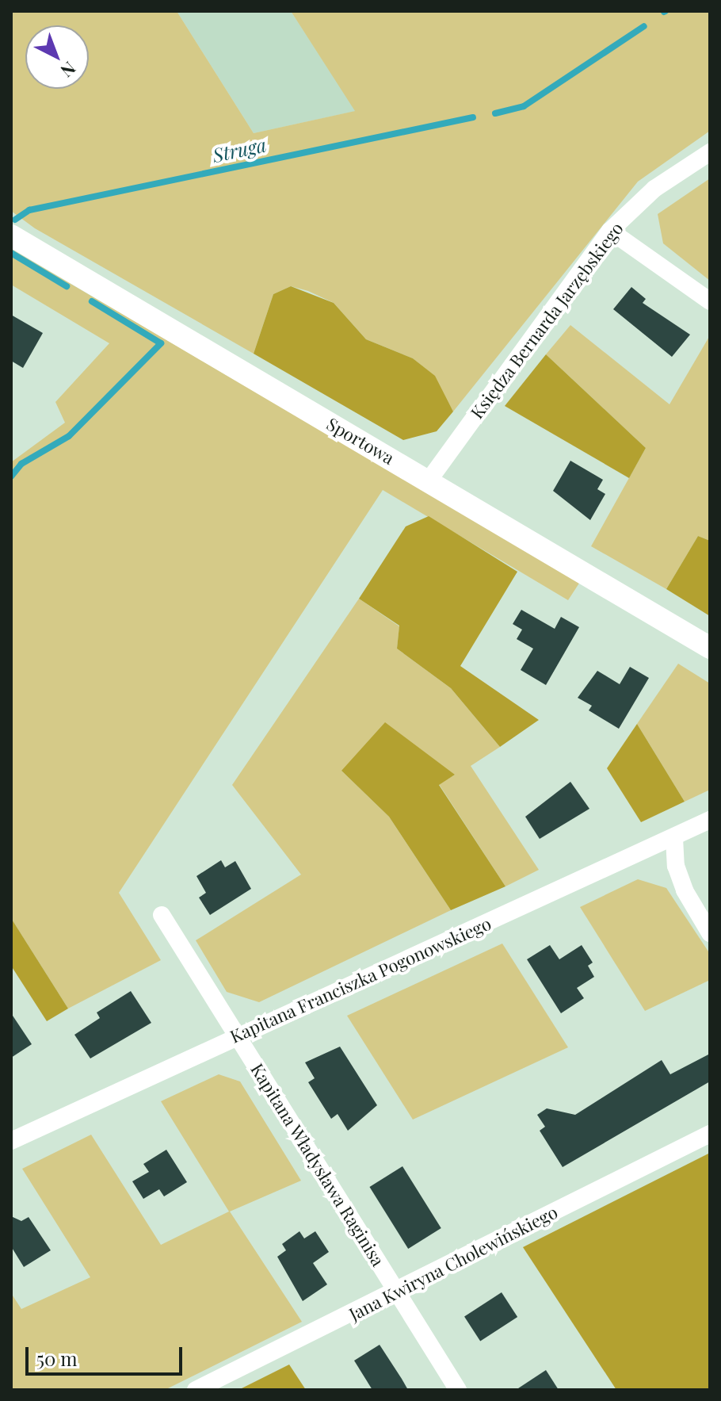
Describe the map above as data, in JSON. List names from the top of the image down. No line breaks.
{"streets":{"street":["Księdza Bernarda Jarzębskiego","Sportowa","Kapitana Franciszka Pogonowskiego","Kapitana Władysława Raginisa","Jana Kwiryna Cholewińskiego"]},"crossings":[["Księdza Bernarda Jarzębskiego","Sportowa"],["Kapitana Franciszka Pogonowskiego","Kapitana Władysława Raginisa"],["Kapitana Władysława Raginisa","Jana Kwiryna Cholewińskiego"]],"water":["Struga"],"scale_bar":"50 m","north":"bottom right"}
